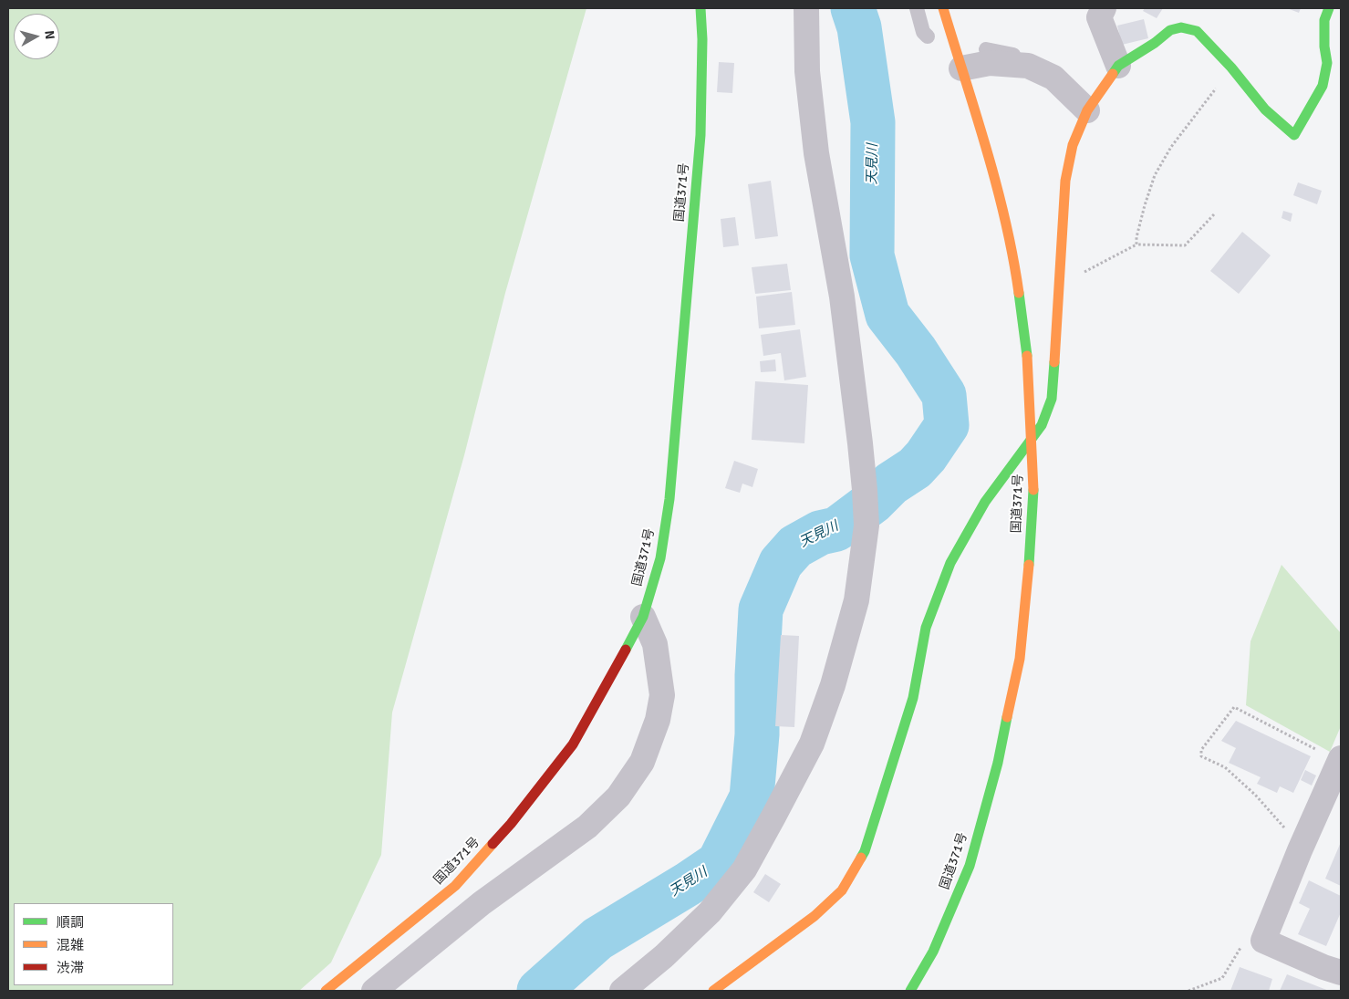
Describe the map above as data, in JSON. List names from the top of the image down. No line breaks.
{"streets":{"main road":["国道371号"]},"water":["天見川"],"legend":["順調","混雑","渋滞"],"north":"right"}
